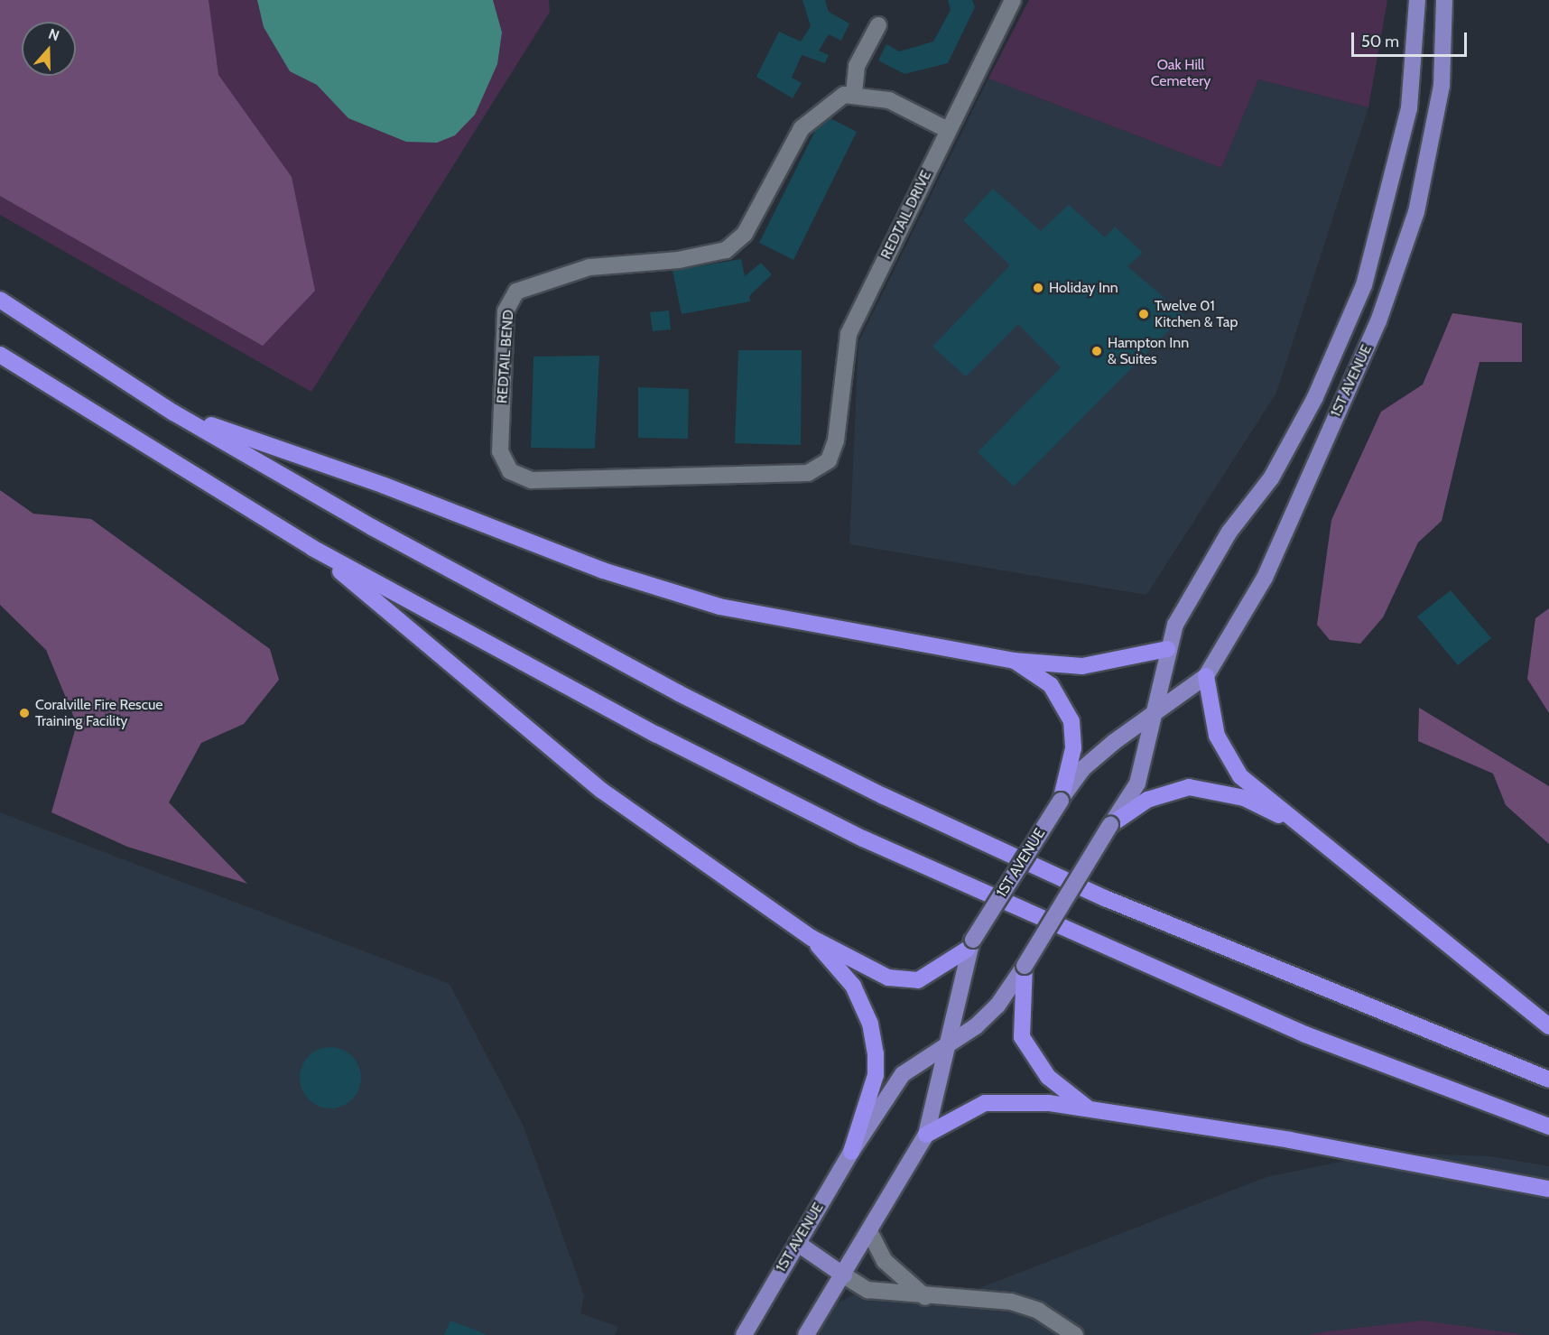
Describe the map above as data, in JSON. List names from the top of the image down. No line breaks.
{"streets":{"main road":["1ST AVENUE"],"street":["REDTAIL DRIVE","REDTAIL BEND"]},"crossings":[["REDTAIL DRIVE","REDTAIL BEND"]],"parks":["Oak Hill Cemetery"],"places":["Holiday Inn","Twelve 01 Kitchen & Tap","Hampton Inn & Suites","Coralville Fire Rescue Training Facility"],"scale_bar":"50 m","north":"top"}
